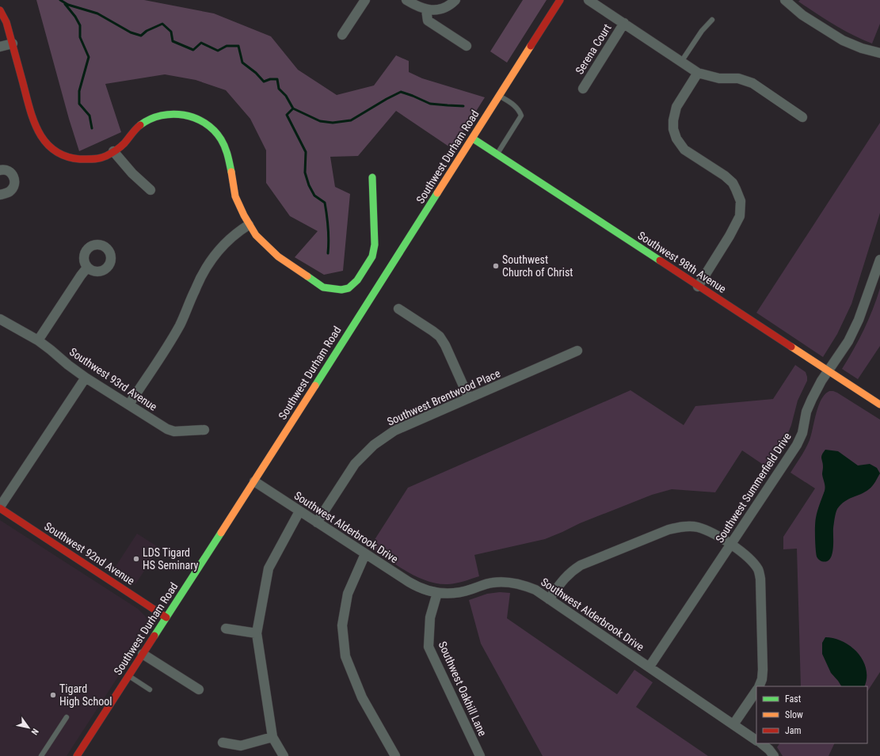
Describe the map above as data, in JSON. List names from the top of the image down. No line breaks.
{"streets":{"street":["Serena Court","Southwest Durham Road","Southwest 98th Avenue","Southwest 93rd Avenue","Southwest Brentwood Place","Southwest Summerfield Drive","Southwest Alderbrook Drive","Southwest 92nd Avenue","Southwest Oakhill Lane"]},"crossings":[["Southwest Durham Road","Southwest 98th Avenue"],["Southwest Durham Road","Southwest Alderbrook Drive"],["Southwest Durham Road","Southwest 92nd Avenue"],["Southwest 98th Avenue","Southwest Summerfield Drive"],["Southwest Brentwood Place","Southwest Alderbrook Drive"],["Southwest Summerfield Drive","Southwest Alderbrook Drive"],["Southwest Alderbrook Drive","Southwest Oakhill Lane"]],"places":["Southwest Church of Christ","LDS Tigard HS Seminary","Tigard High School"],"legend":["Fast","Slow","Jam"],"north":"bottom right"}
